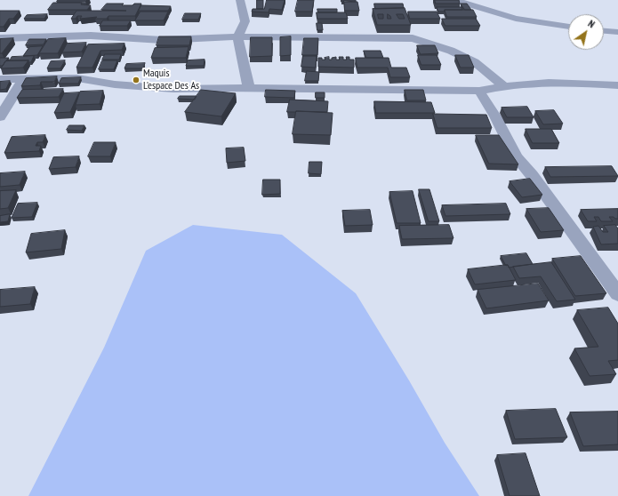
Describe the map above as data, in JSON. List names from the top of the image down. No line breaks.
{"places":["Maquis L'espace Des As"],"north":"top right"}
